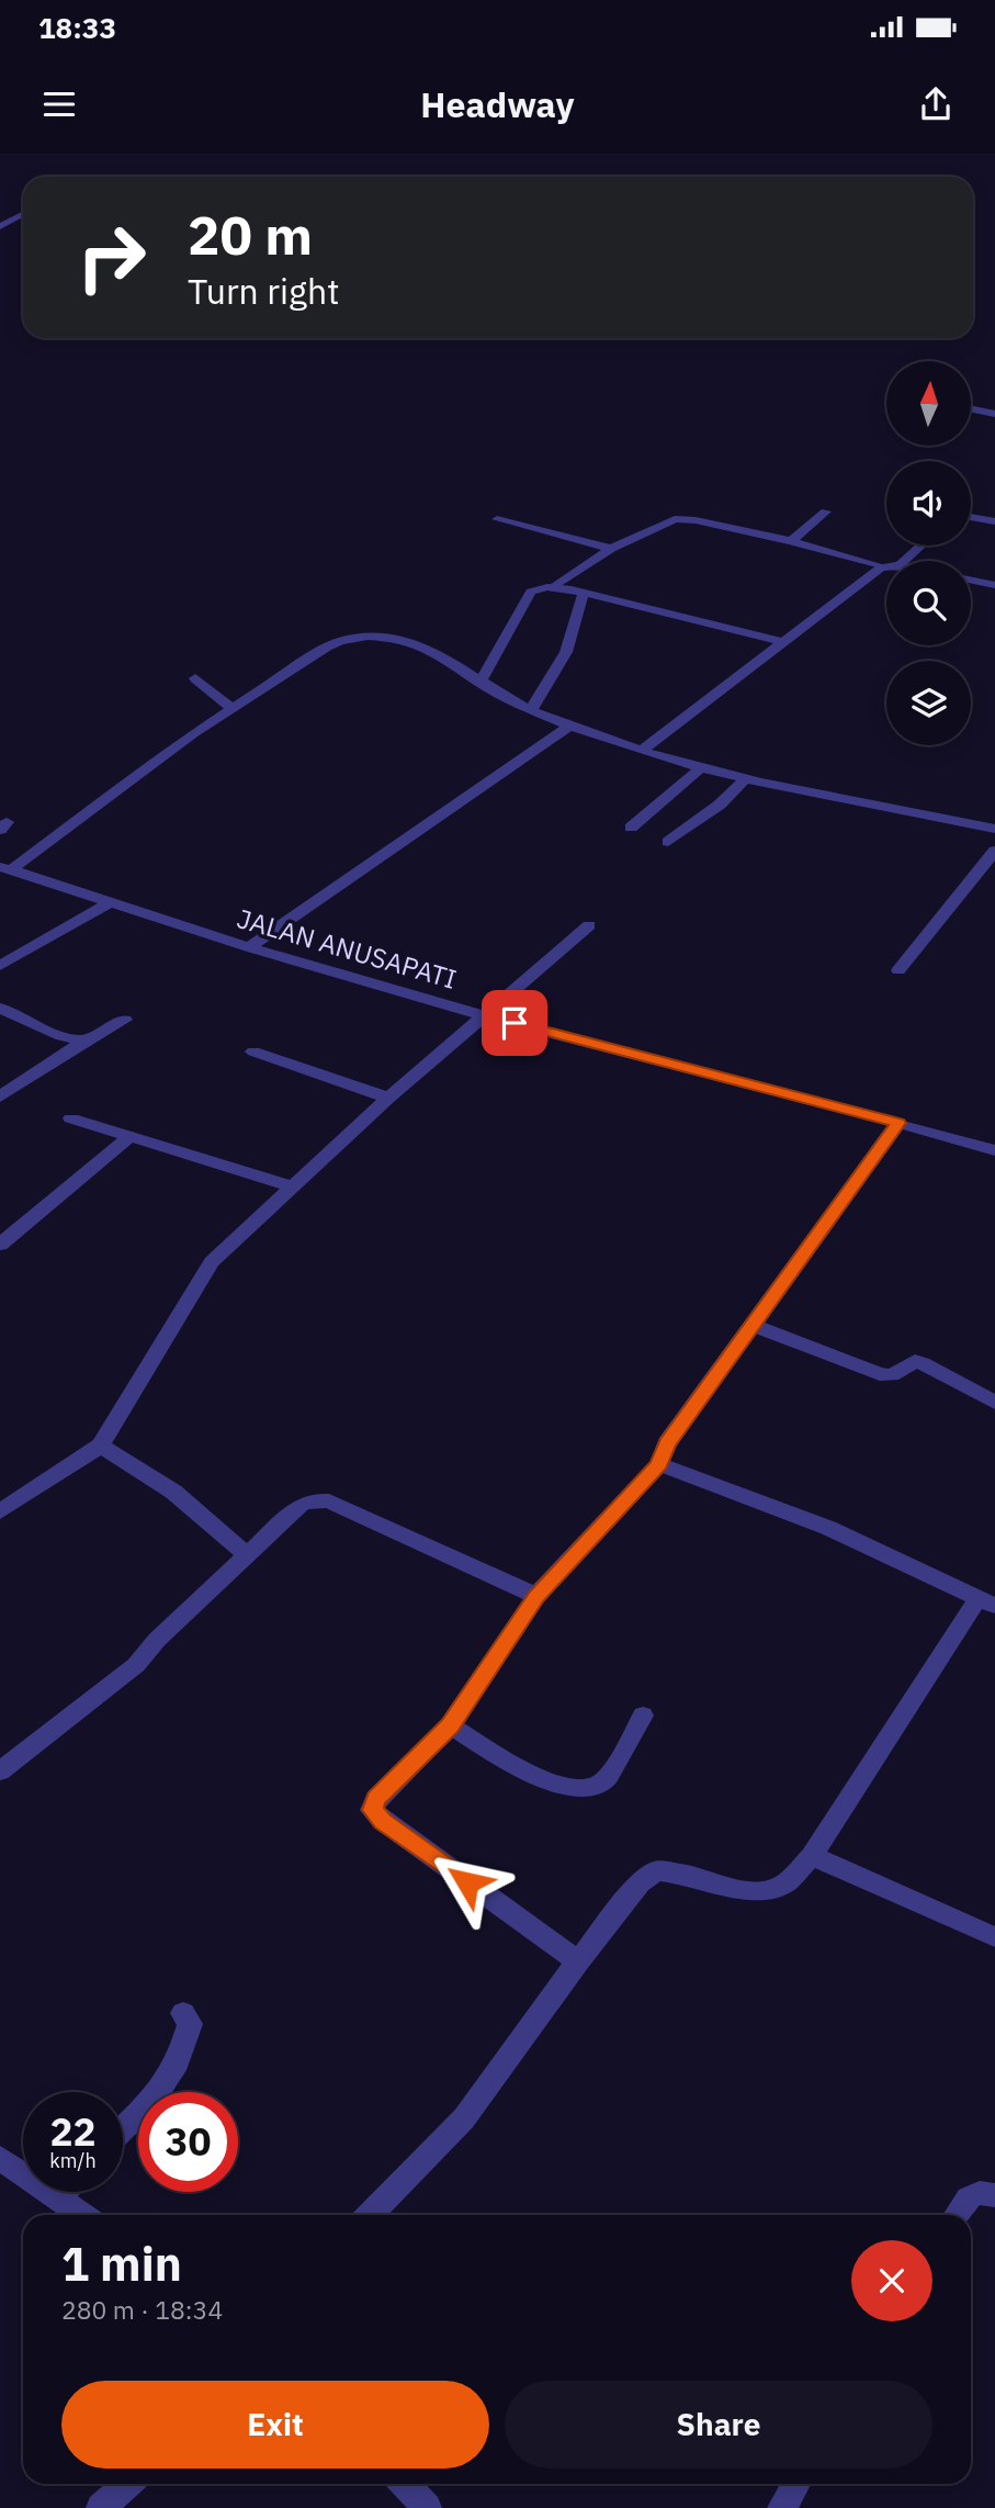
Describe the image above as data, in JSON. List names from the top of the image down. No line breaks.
{"streets":{"street":["JALAN ANUSAPATI"]},"north":"top","page":{"status":"18:33","header":"Headway","turn":["20 m","Turn right"],"speed":"22 km/h","limit":"30","heading":["1 min","280 m · 18:34"],"buttons":["Exit","Share"]}}
